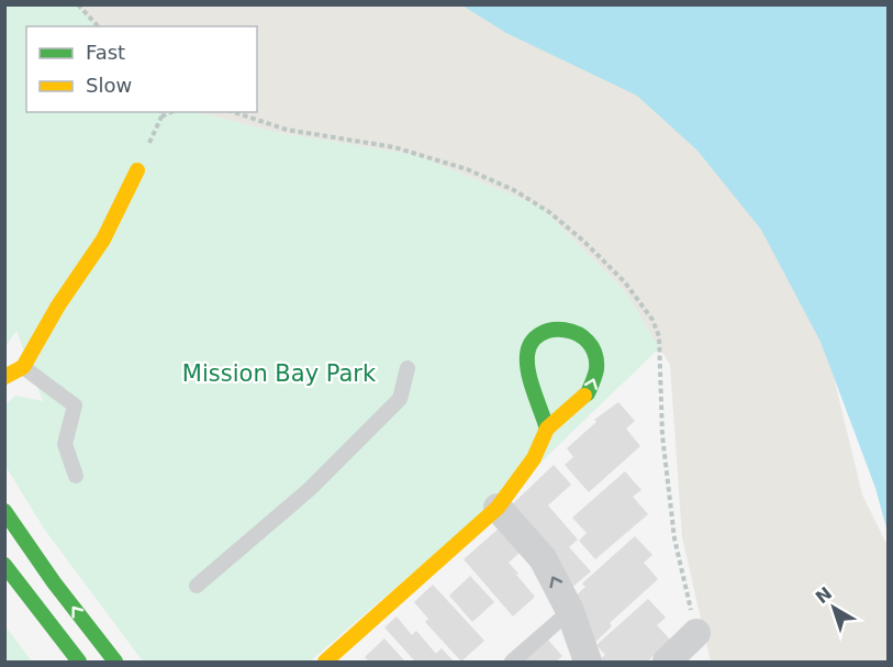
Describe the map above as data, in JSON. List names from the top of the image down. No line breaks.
{"parks":["Mission Bay Park"],"legend":["Fast","Slow"],"north":"top left"}
